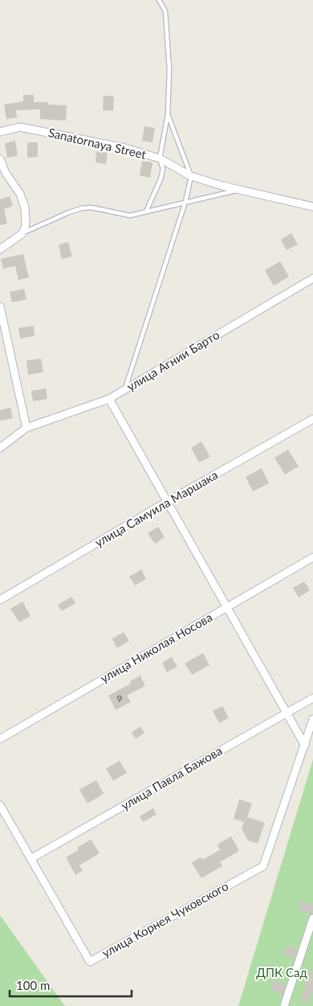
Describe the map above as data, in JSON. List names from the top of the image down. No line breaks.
{"streets":{"street":["Sanatornaya Street","улица Агнии Барто","улица Самуила Маршака","улица Николая Носова","улица Павла Бажова","улица Корнея Чуковского"]},"crossings":[["улица Павла Бажова","улица Корнея Чуковского"]],"parks":["ДПК Сад"],"house_numbers":["9"],"scale_bar":"100 m"}
